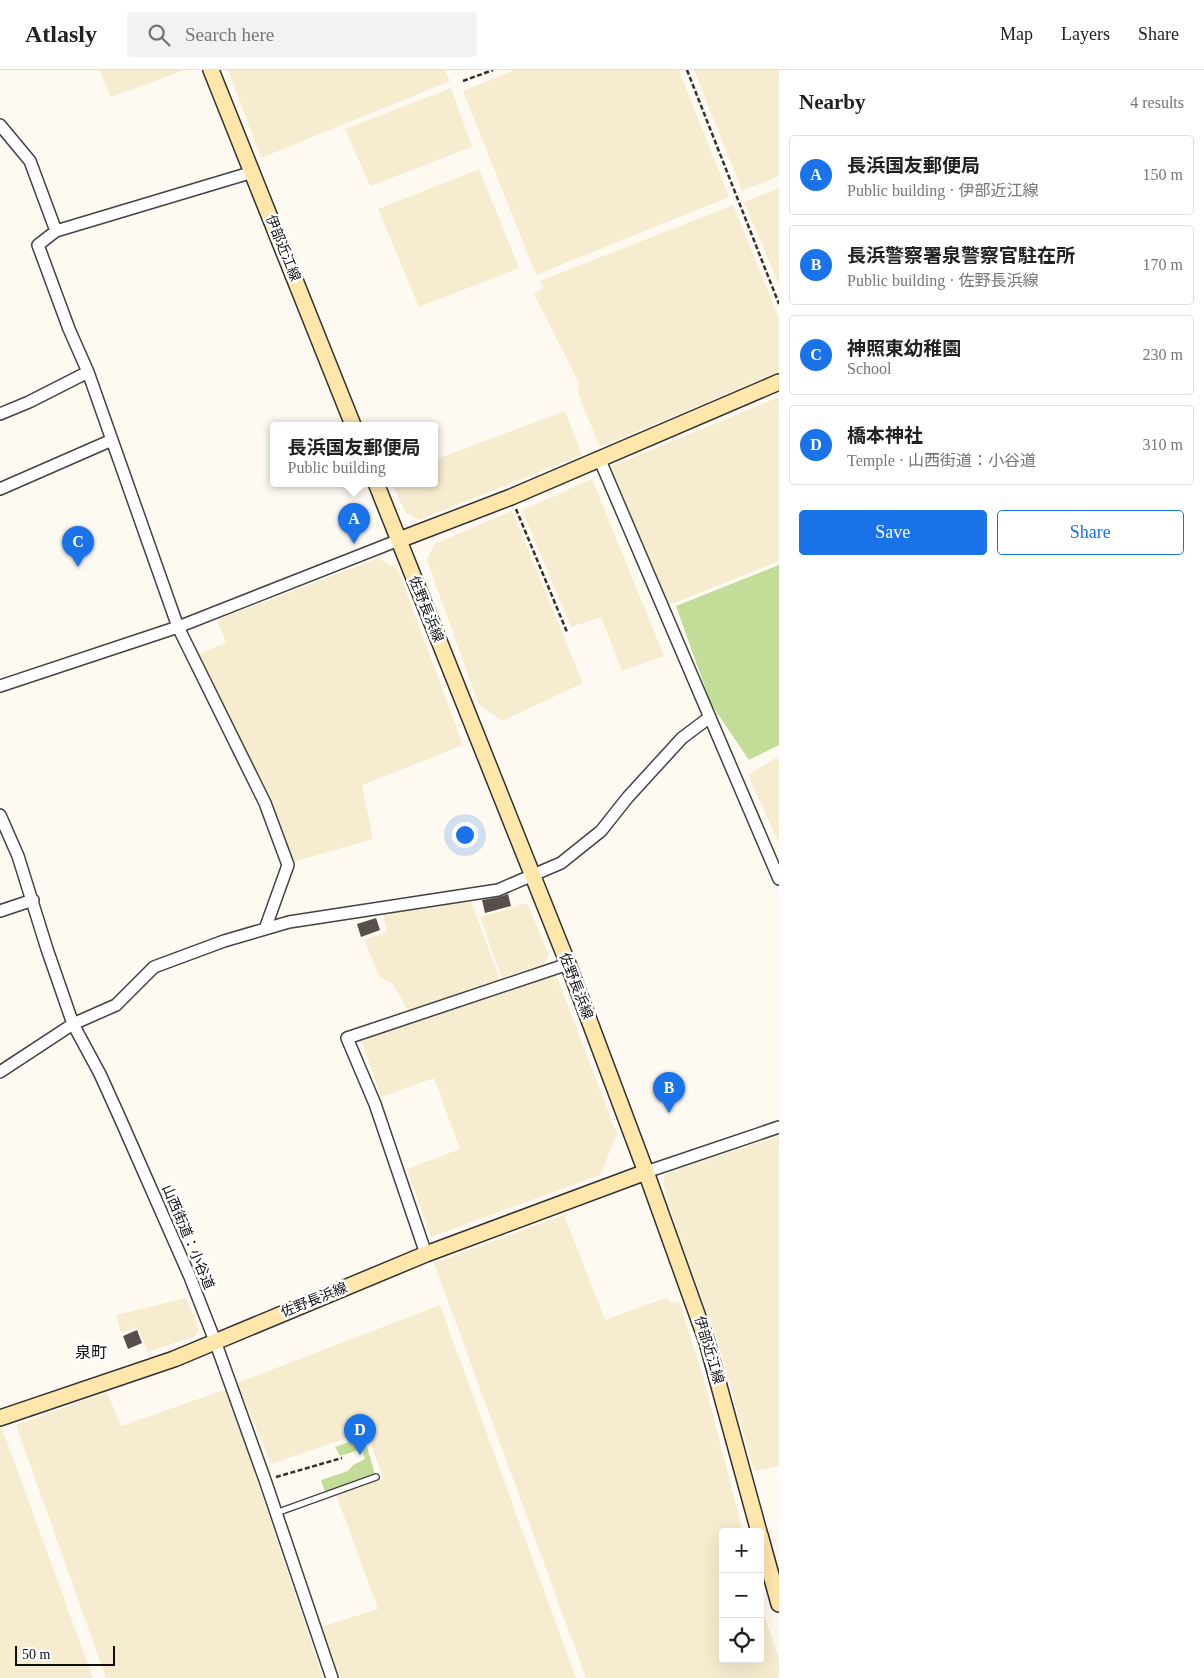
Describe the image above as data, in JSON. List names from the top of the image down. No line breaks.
{"streets":{"main road":["伊部近江線","佐野長浜線"],"street":["山西街道：小谷道"]},"crossings":[["伊部近江線","佐野長浜線"],["佐野長浜線","山西街道：小谷道"]],"districts":["泉町"],"scale_bar":"50 m","page":{"header":"Atlasly","search":"Search here","nav":["Map","Layers","Share"],"heading":["Nearby","4 results"],"list":[{"mark":"A","name":"長浜国友郵便局","note":"Public building · 伊部近江線","value":"150 m"},{"mark":"B","name":"長浜警察署泉警察官駐在所","note":"Public building · 佐野長浜線","value":"170 m"},{"mark":"C","name":"神照東幼稚園","note":"School","value":"230 m"},{"mark":"D","name":"橋本神社","note":"Temple · 山西街道：小谷道","value":"310 m"}],"popup":["長浜国友郵便局","Public building"],"buttons":["Save","Share"],"pins":["A","C","B","D"],"map_buttons":["+","−"],"scale":"50 m"}}
